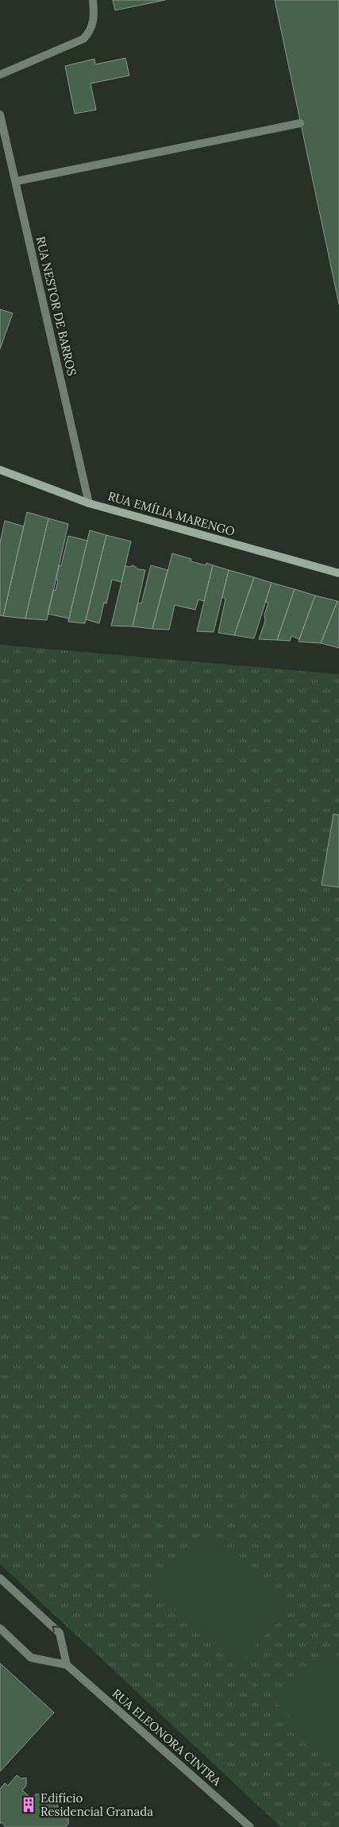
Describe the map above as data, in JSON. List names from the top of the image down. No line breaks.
{"streets":{"main road":["RUA EMÍLIA MARENGO"],"street":["RUA NESTOR DE BARROS","RUA ELEONORA CINTRA"]},"crossings":[["RUA NESTOR DE BARROS","RUA EMÍLIA MARENGO"]],"places":{"building":["Edifício Residencial Granada"]}}
